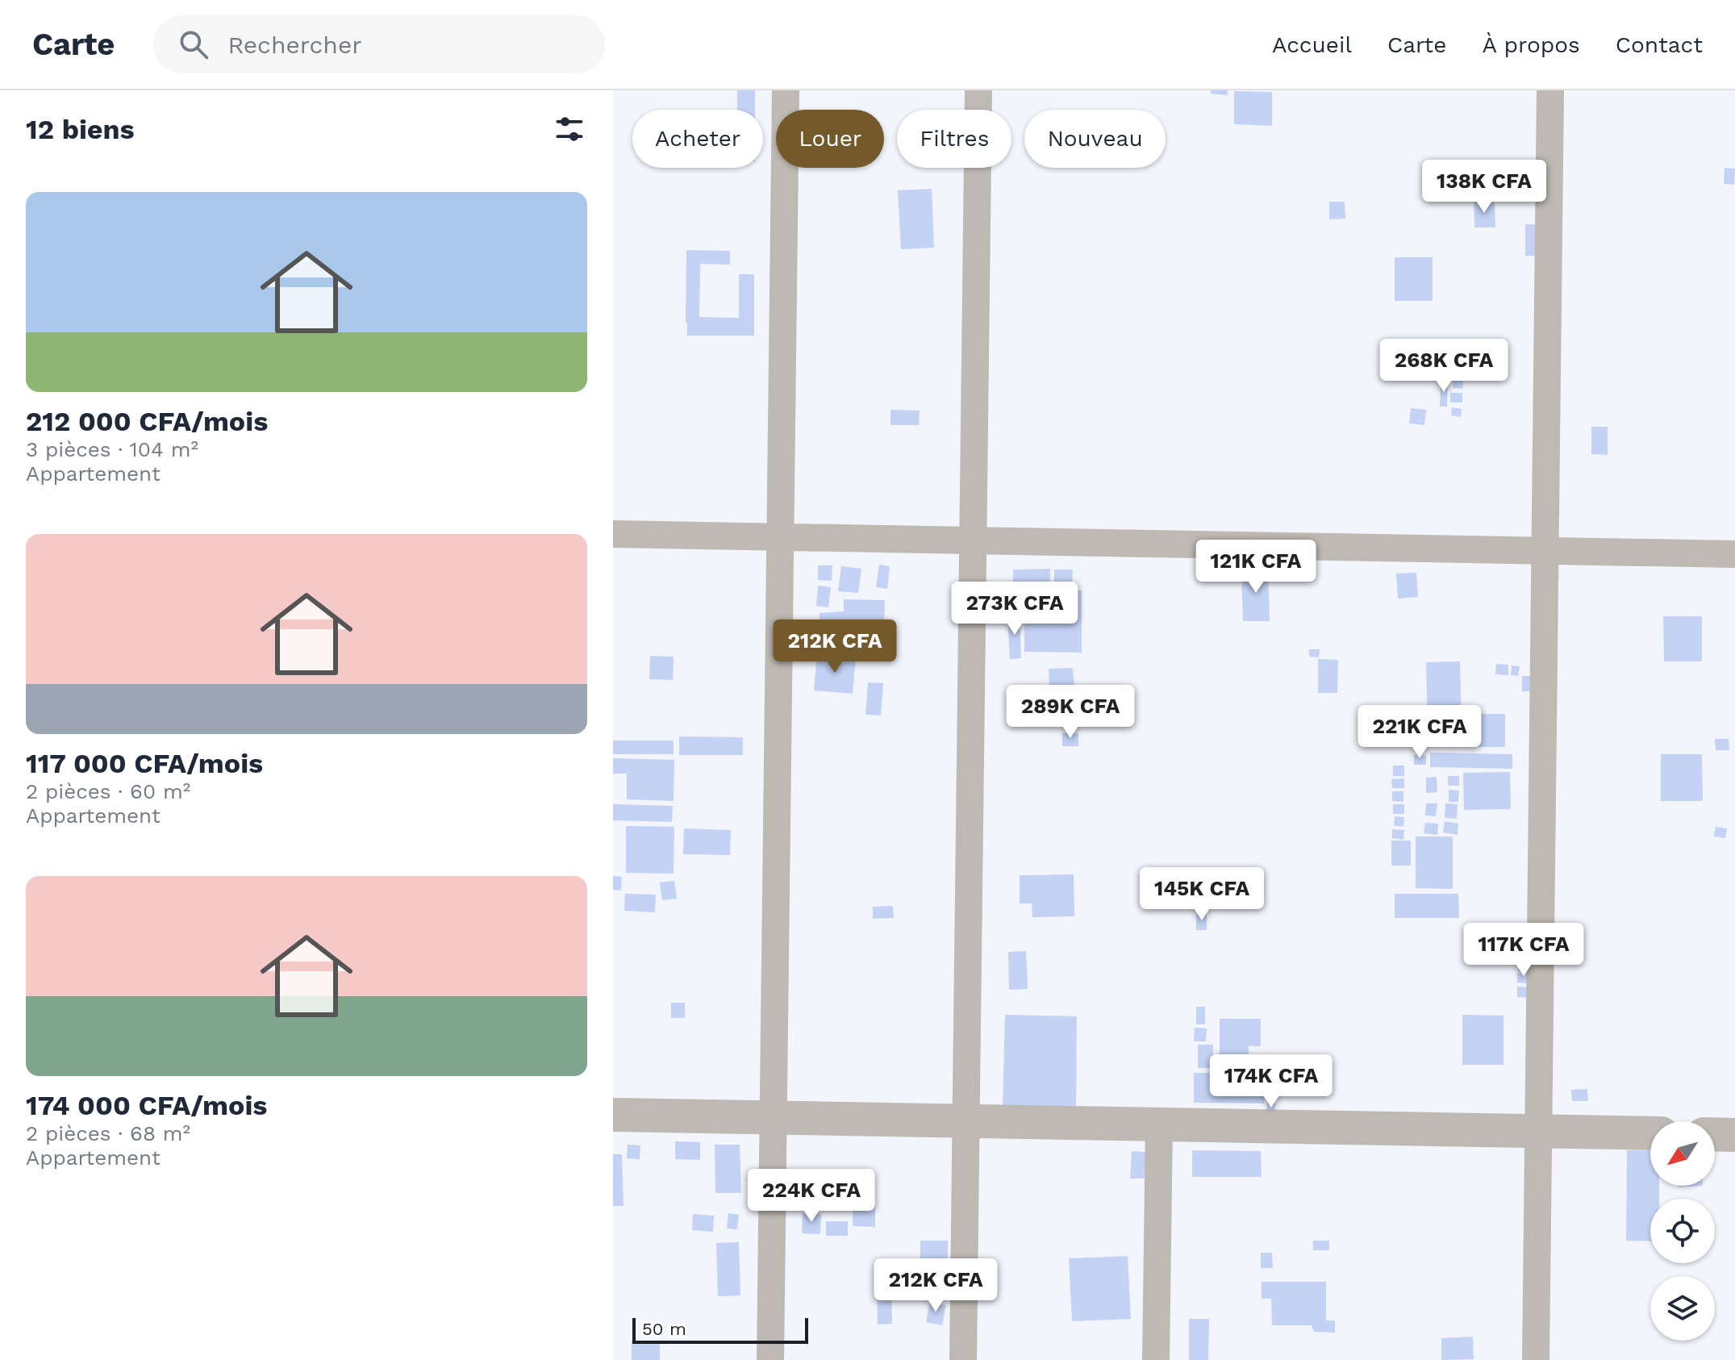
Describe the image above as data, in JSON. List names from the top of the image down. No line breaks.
{"scale_bar":"50 m","north":"bottom left","page":{"header":"Carte","search":"Rechercher","nav":["Accueil","Carte","À propos","Contact"],"heading":"12 biens","chip":["Acheter","Louer","Filtres","Nouveau"],"price":["138K CFA","268K CFA","121K CFA","273K CFA","212K CFA","289K CFA","221K CFA","145K CFA","117K CFA","174K CFA","224K CFA","212K CFA"],"list":[{"name":"212 000 CFA/mois","note":"3 pièces · 104 m² · Appartement"},{"name":"117 000 CFA/mois","note":"2 pièces · 60 m² · Appartement"},{"name":"174 000 CFA/mois","note":"2 pièces · 68 m² · Appartement"}],"scale":"50 m"}}
